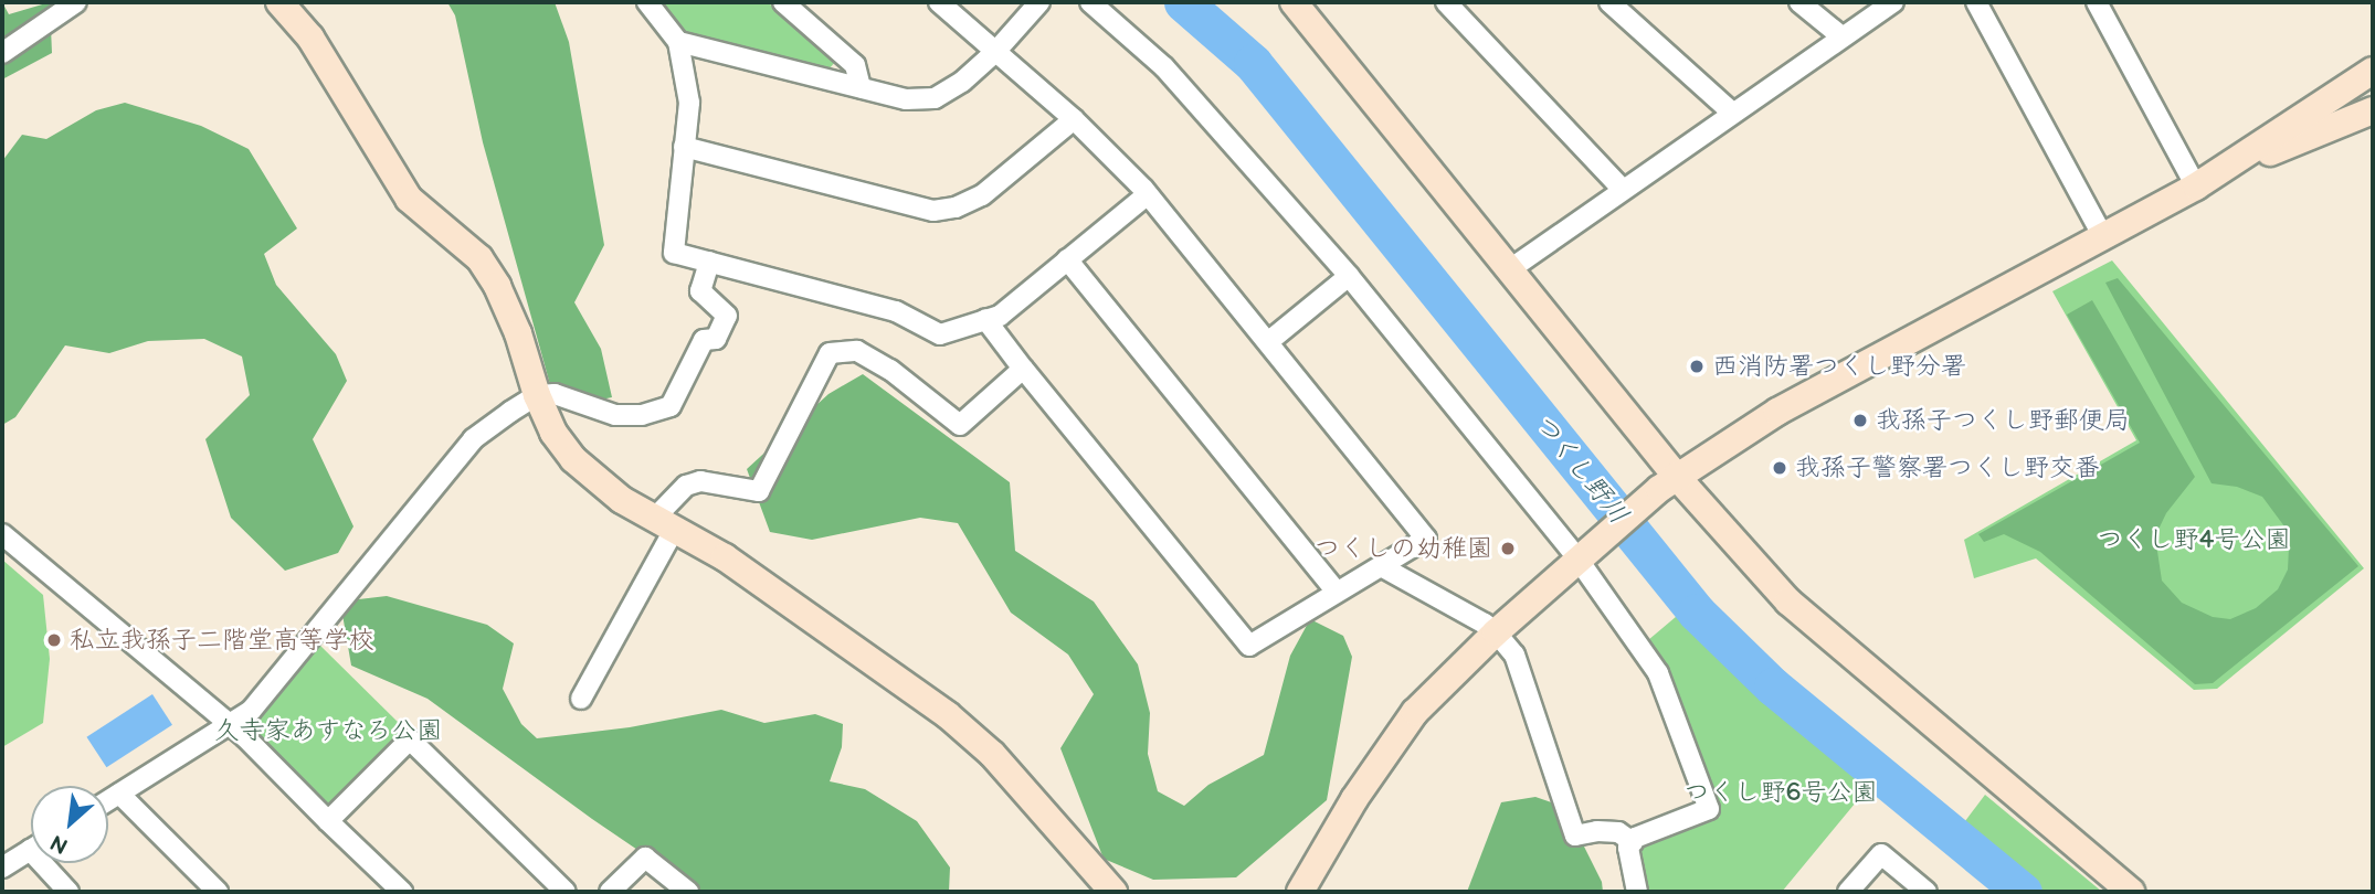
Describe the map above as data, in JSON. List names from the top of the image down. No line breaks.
{"water":["つくし野川"],"parks":["つくし野4号公園","久寺家あすなろ公園","つくし野6号公園"],"places":["西消防署つくし野分署","我孫子つくし野郵便局","我孫子警察署つくし野交番","つくしの幼稚園","私立我孫子二階堂高等学校"],"north":"bottom left"}
